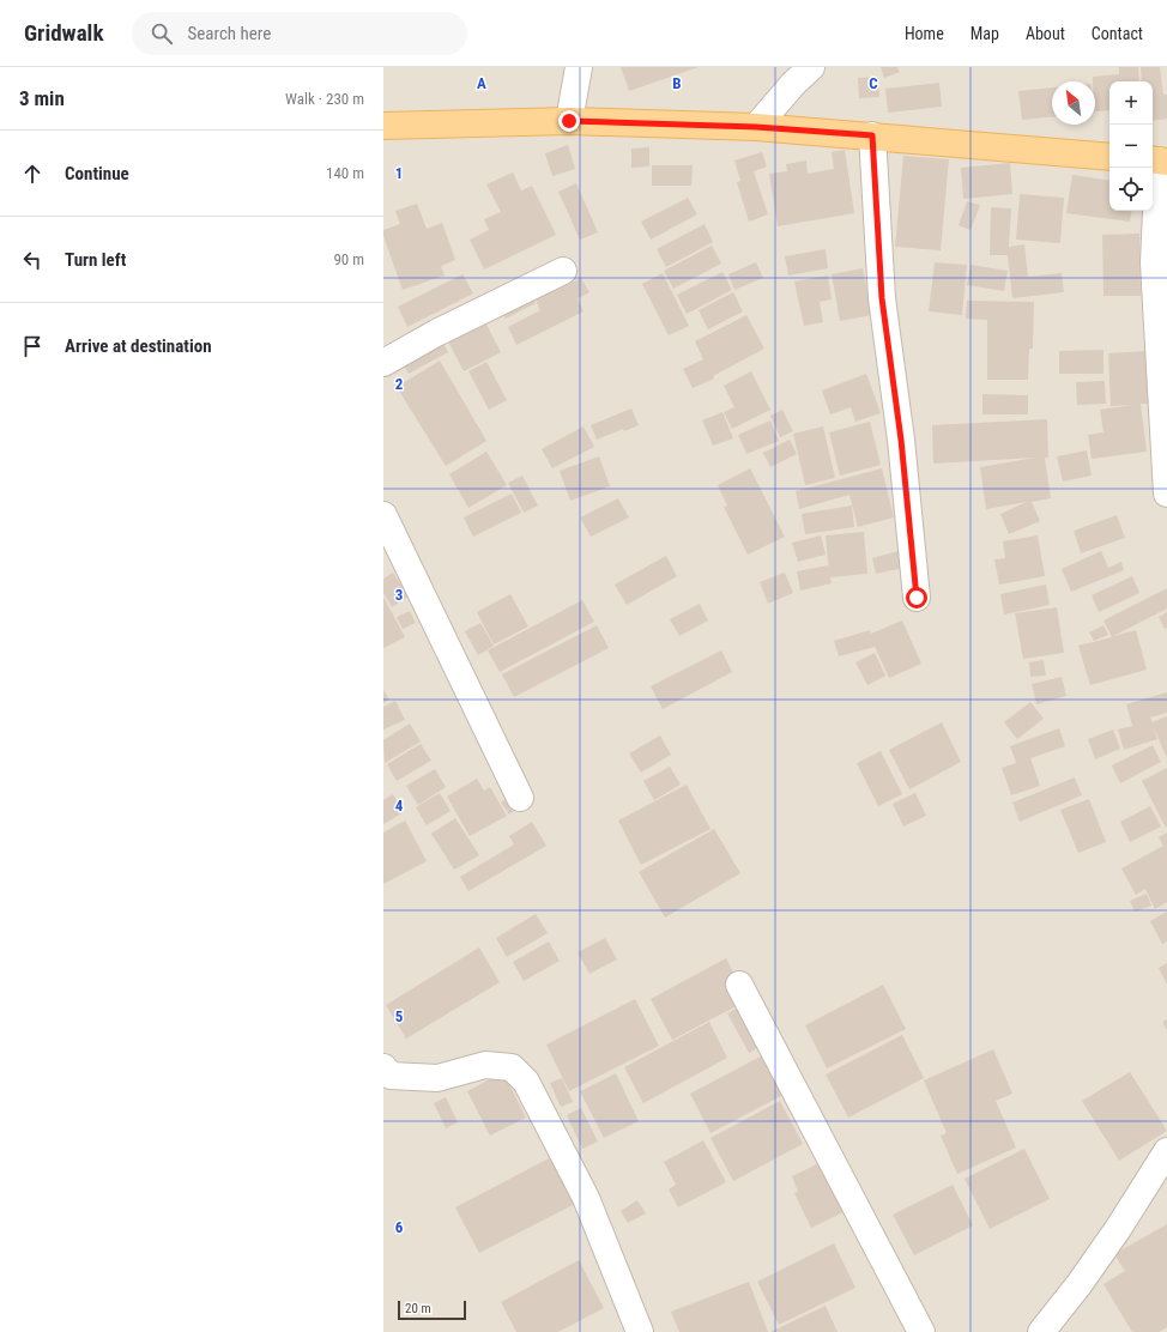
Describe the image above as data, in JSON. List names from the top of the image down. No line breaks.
{"scale_bar":"20 m","north":"top left","page":{"header":"Gridwalk","search":"Search here","nav":["Home","Map","About","Contact"],"heading":["3 min","Walk · 230 m"],"map_buttons":["+","−"],"list":[["Continue","140 m"],["Turn left","90 m"],"Arrive at destination"],"scale":"20 m"},"grid":{"columns":["A","B","C"],"rows":["1","2","3","4","5","6"]}}
